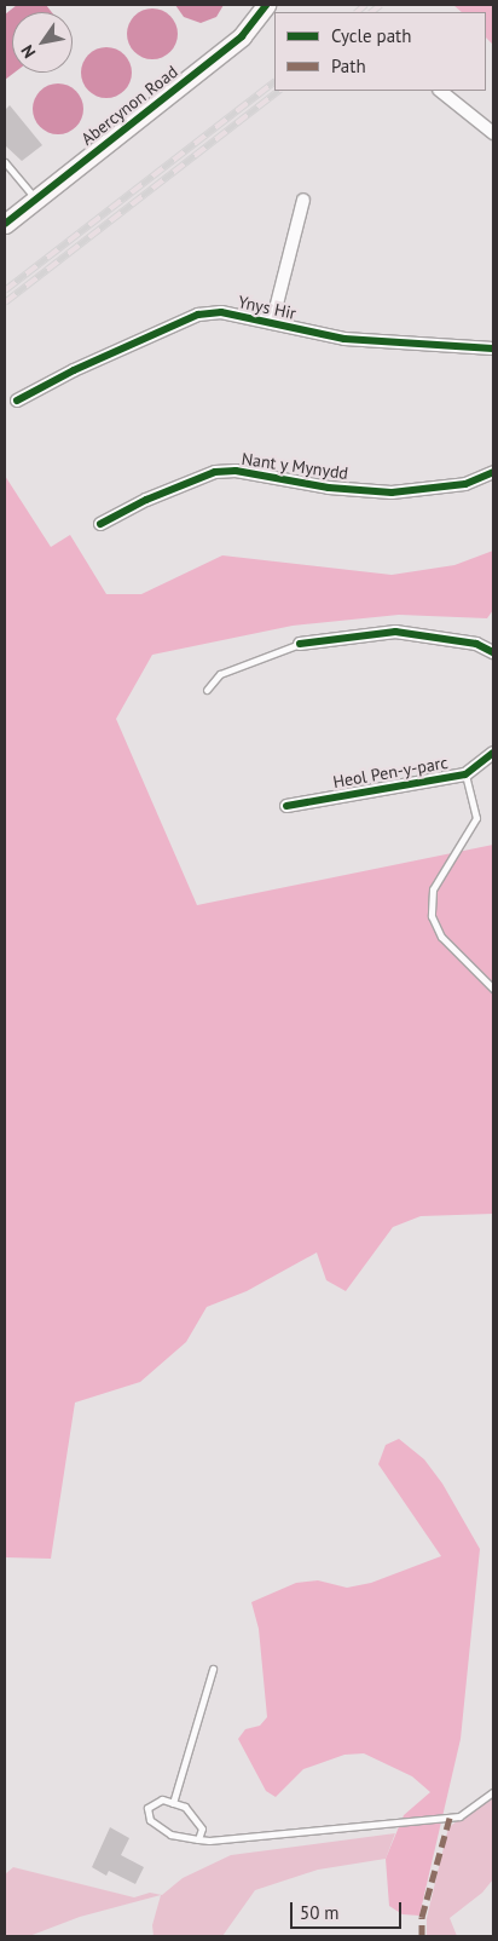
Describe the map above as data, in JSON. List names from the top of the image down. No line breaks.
{"streets":{"street":["Abercynon Road","Ynys Hir","Nant y Mynydd","Heol Pen-y-parc"]},"legend":["Cycle path","Path"],"scale_bar":"50 m","north":"bottom left"}
